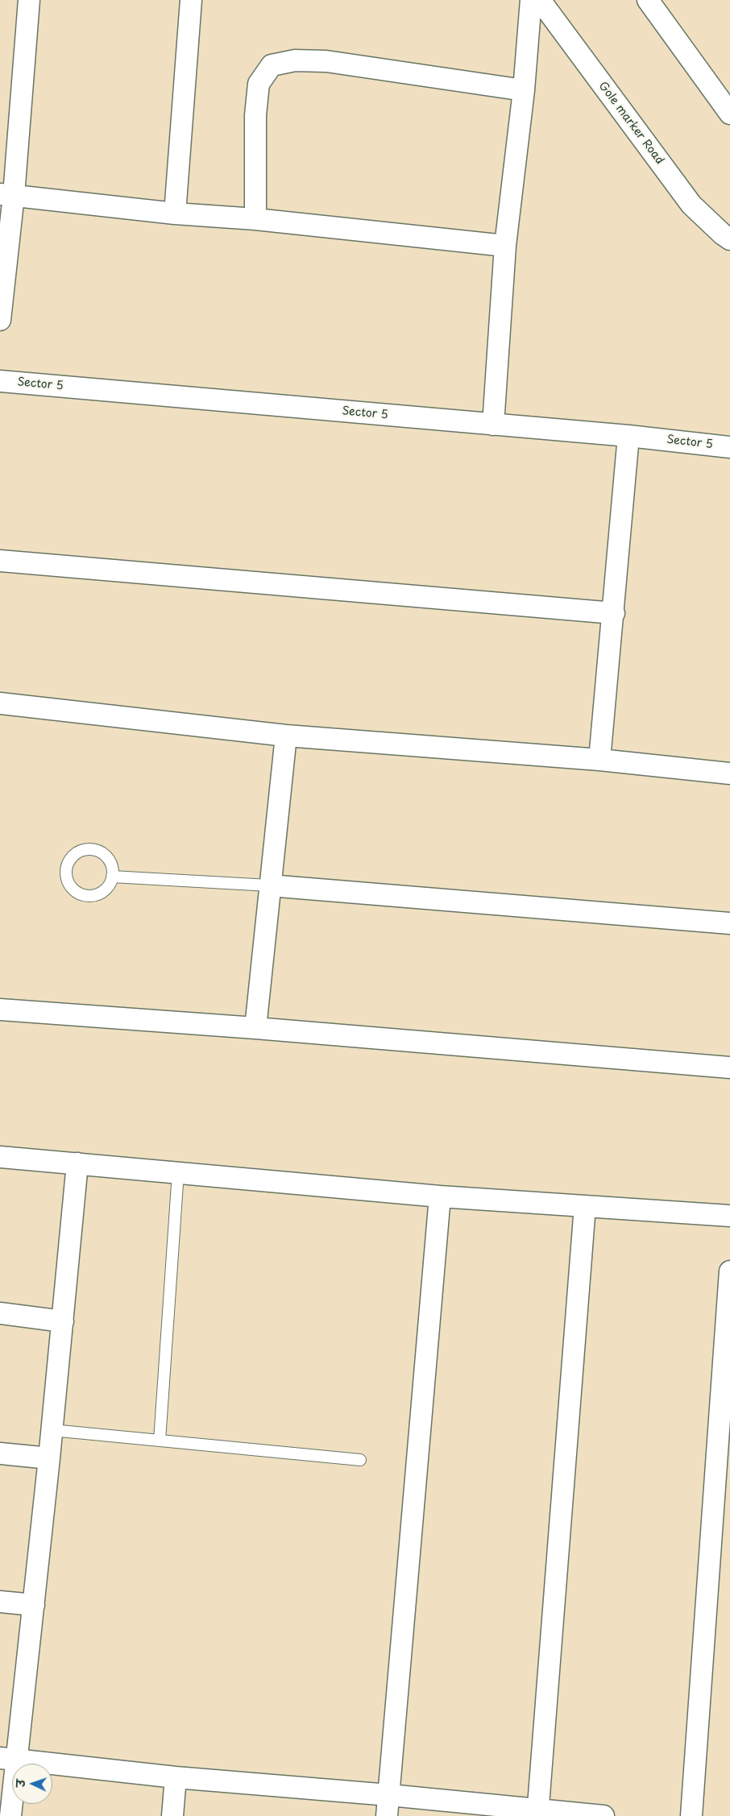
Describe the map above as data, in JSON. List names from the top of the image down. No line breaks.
{"streets":{"street":["Gole marker Road","Sector 5"]},"north":"left"}
